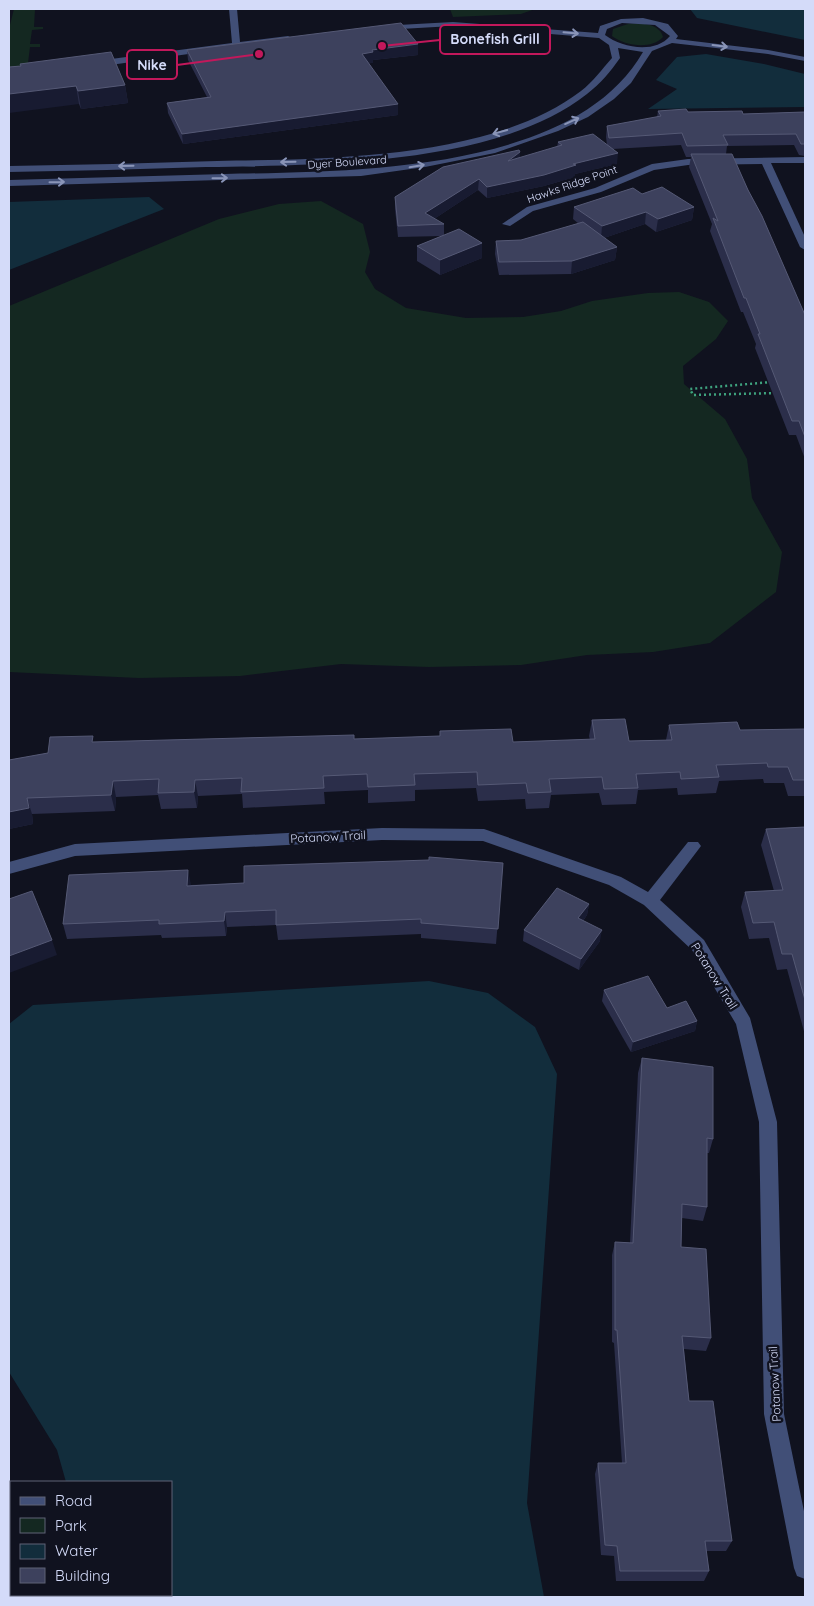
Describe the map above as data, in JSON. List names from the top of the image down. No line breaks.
{"streets":{"street":["Dyer Boulevard","Hawks Ridge Point","Potanow Trail"]},"places":["Bonefish Grill","Nike"],"legend":["Road","Park","Water","Building"]}
